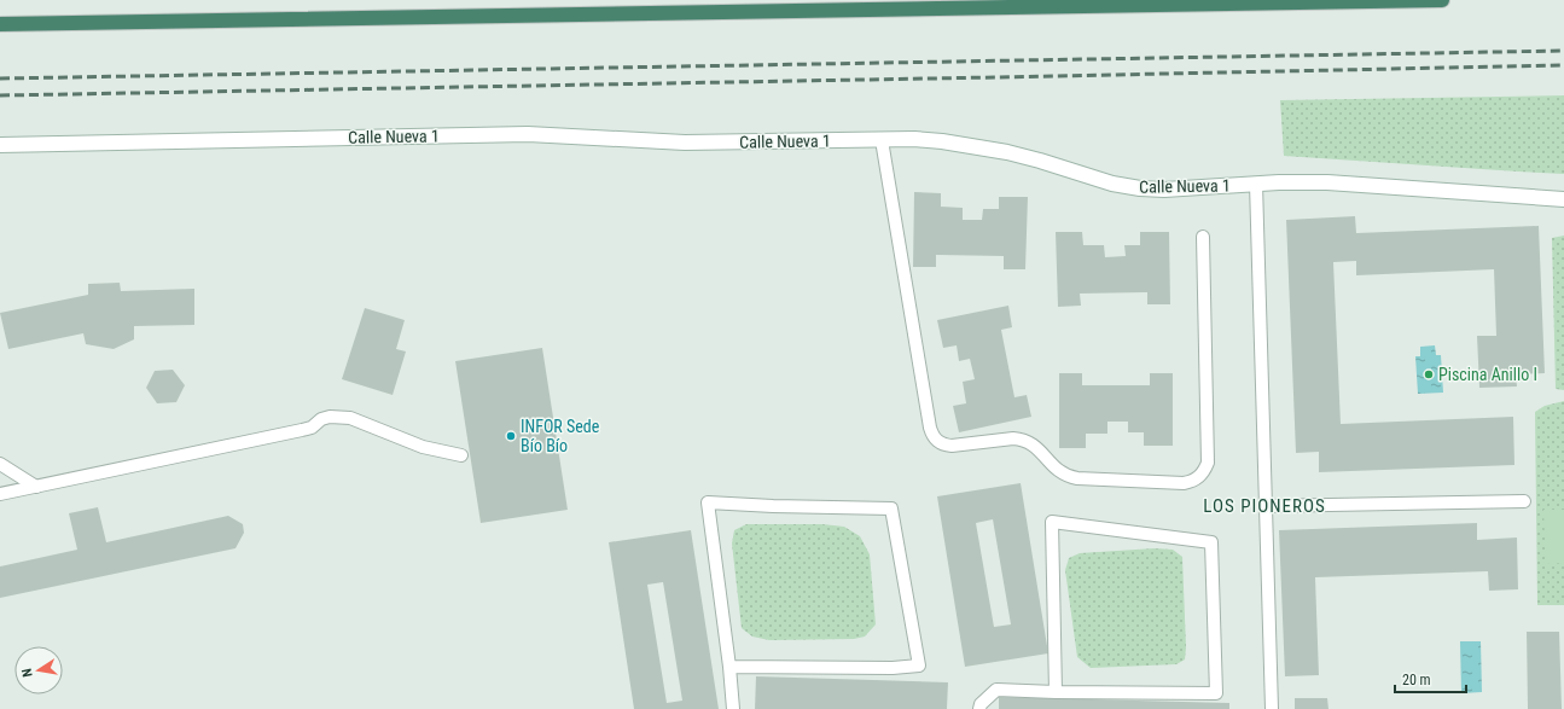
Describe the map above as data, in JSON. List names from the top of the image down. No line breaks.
{"streets":{"main road":["Calle Nueva 1"]},"districts":["LOS PIONEROS"],"places":["Piscina Anillo I","INFOR Sede Bío Bío"],"scale_bar":"20 m","north":"left"}
